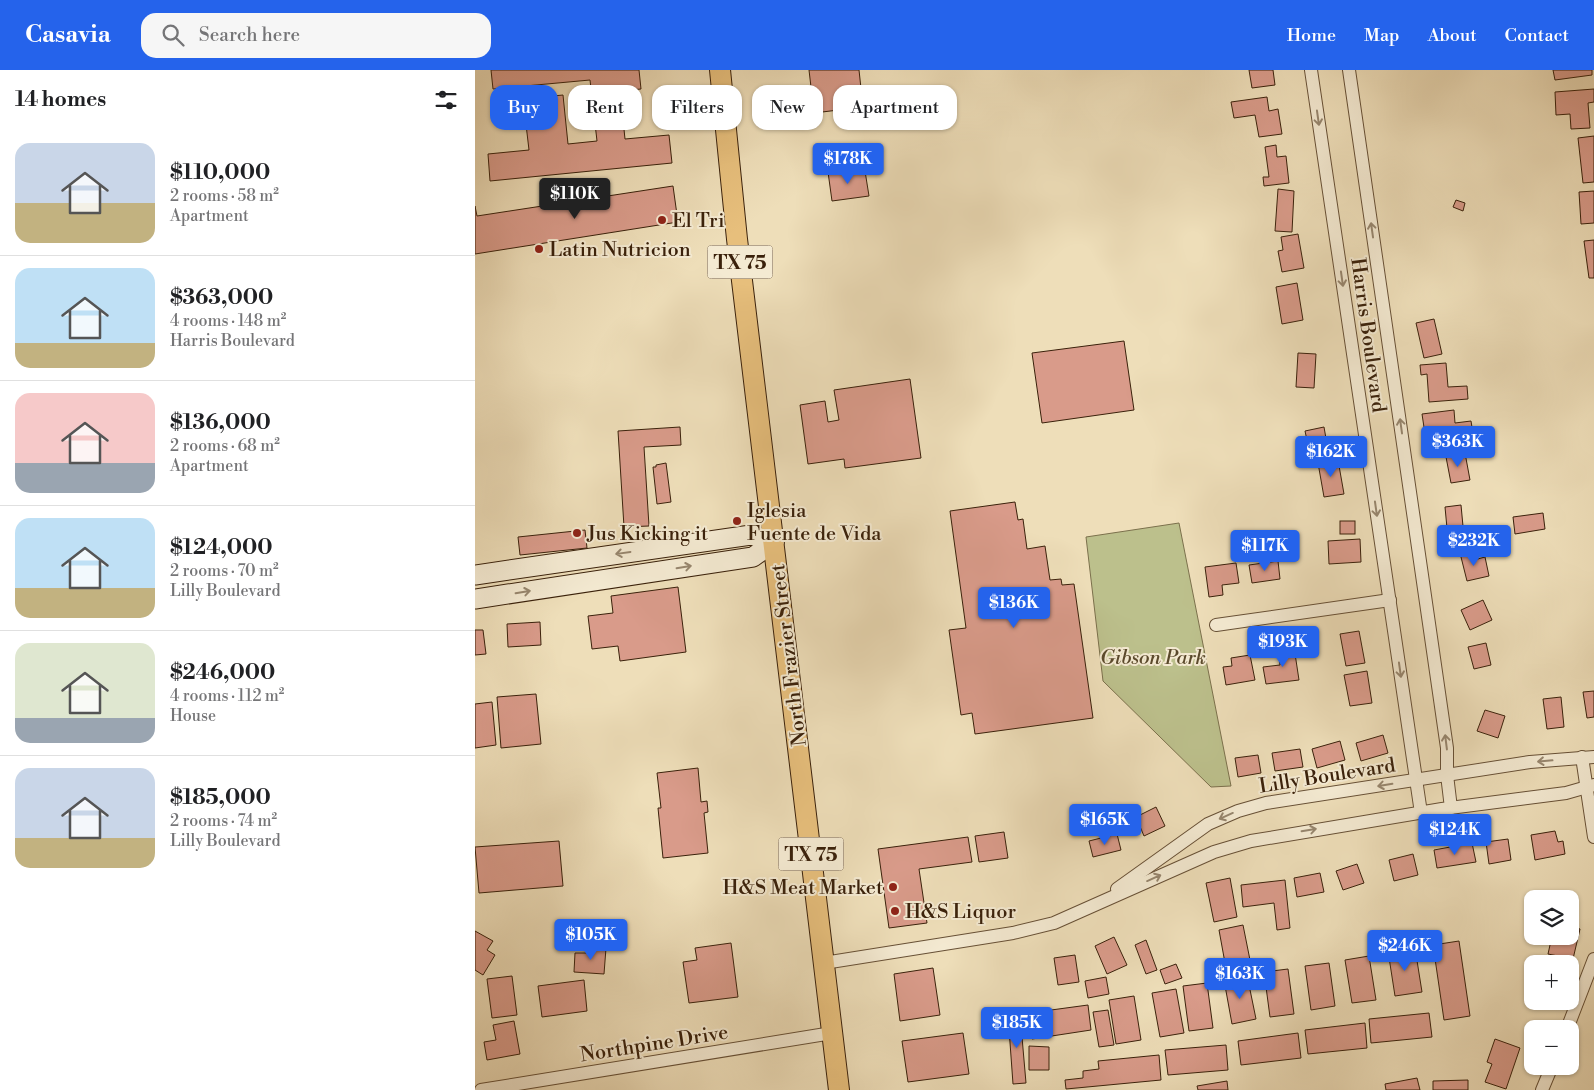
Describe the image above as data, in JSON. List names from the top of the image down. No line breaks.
{"streets":{"main road":["TX 75","North Frazier Street"],"street":["Harris Boulevard","Lilly Boulevard","Northpine Drive"]},"crossings":[["Harris Boulevard","Lilly Boulevard"],["North Frazier Street","Lilly Boulevard"],["North Frazier Street","Northpine Drive"]],"parks":["Gibson Park"],"places":["El Tri","Latin Nutricion","Iglesia Fuente de Vida","Jus Kicking it","H&S Meat Market","H&S Liquor"],"page":{"header":"Casavia","search":"Search here","nav":["Home","Map","About","Contact"],"heading":"14 homes","chip":["Buy","Rent","Filters","New","Apartment"],"list":[{"name":"$110,000","note":"2 rooms · 58 m² · Apartment"},{"name":"$363,000","note":"4 rooms · 148 m² · Harris Boulevard"},{"name":"$136,000","note":"2 rooms · 68 m² · Apartment"},{"name":"$124,000","note":"2 rooms · 70 m² · Lilly Boulevard"},{"name":"$246,000","note":"4 rooms · 112 m² · House"},{"name":"$185,000","note":"2 rooms · 74 m² · Lilly Boulevard"}],"price":["$178K","$110K","$363K","$162K","$232K","$117K","$136K","$193K","$165K","$124K","$105K","$246K","$163K","$185K"],"map_buttons":["+","−"]}}
